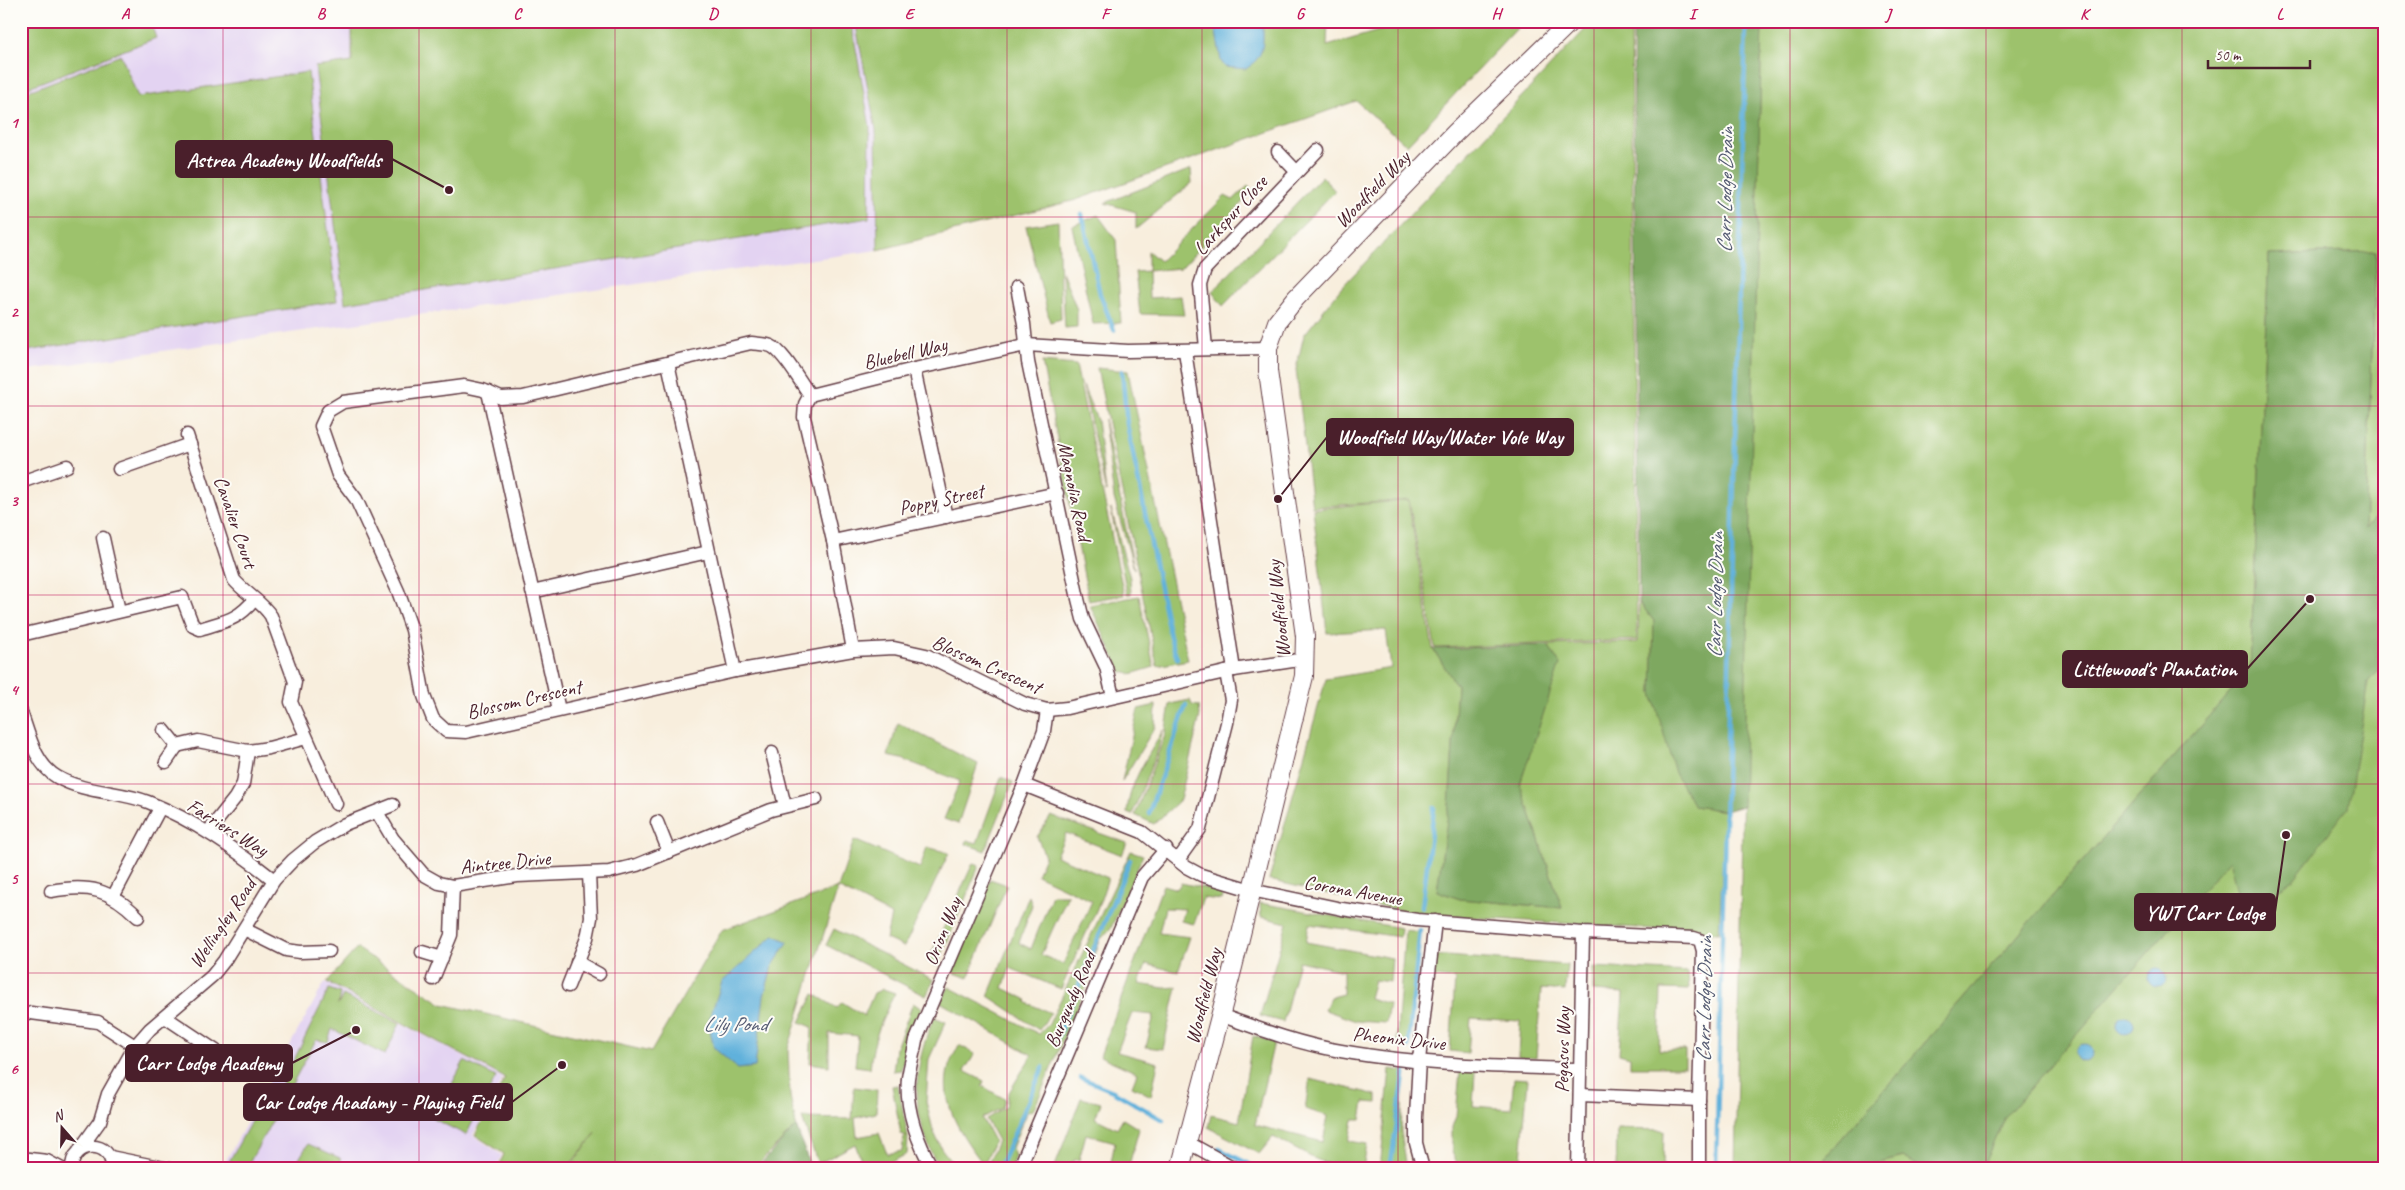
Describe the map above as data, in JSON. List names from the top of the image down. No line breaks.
{"streets":{"street":["Woodfield Way","Larkspur Close","Bluebell Way","Magnolia Road","Poppy Street","Cavalier Court","Blossom Crescent","Farriers Way","Aintree Drive","Corona Avenue","Wellingley Road","Orion Way","Burgundy Road","Pheonix Drive","Pegasus Way"]},"crossings":[["Woodfield Way","Bluebell Way"],["Woodfield Way","Blossom Crescent"],["Woodfield Way","Corona Avenue"],["Woodfield Way","Pheonix Drive"],["Larkspur Close","Bluebell Way"],["Bluebell Way","Magnolia Road"],["Bluebell Way","Blossom Crescent"],["Magnolia Road","Poppy Street"],["Magnolia Road","Blossom Crescent"],["Blossom Crescent","Orion Way"],["Farriers Way","Wellingley Road"],["Aintree Drive","Wellingley Road"],["Corona Avenue","Orion Way"],["Corona Avenue","Burgundy Road"],["Corona Avenue","Pegasus Way"],["Pheonix Drive","Pegasus Way"]],"water":["Carr Lodge Drain","Lily Pond"],"places":["Astrea Academy Woodfields","Woodfield Way/Water Vole Way","Littlewood's Plantation","YWT Carr Lodge","Carr Lodge Academy","Car Lodge Acadamy - Playing Field"],"scale_bar":"50 m","north":"top","grid":{"columns":["A","B","C","D","E","F","G","H","I","J","K","L"],"rows":["1","2","3","4","5","6"]}}
